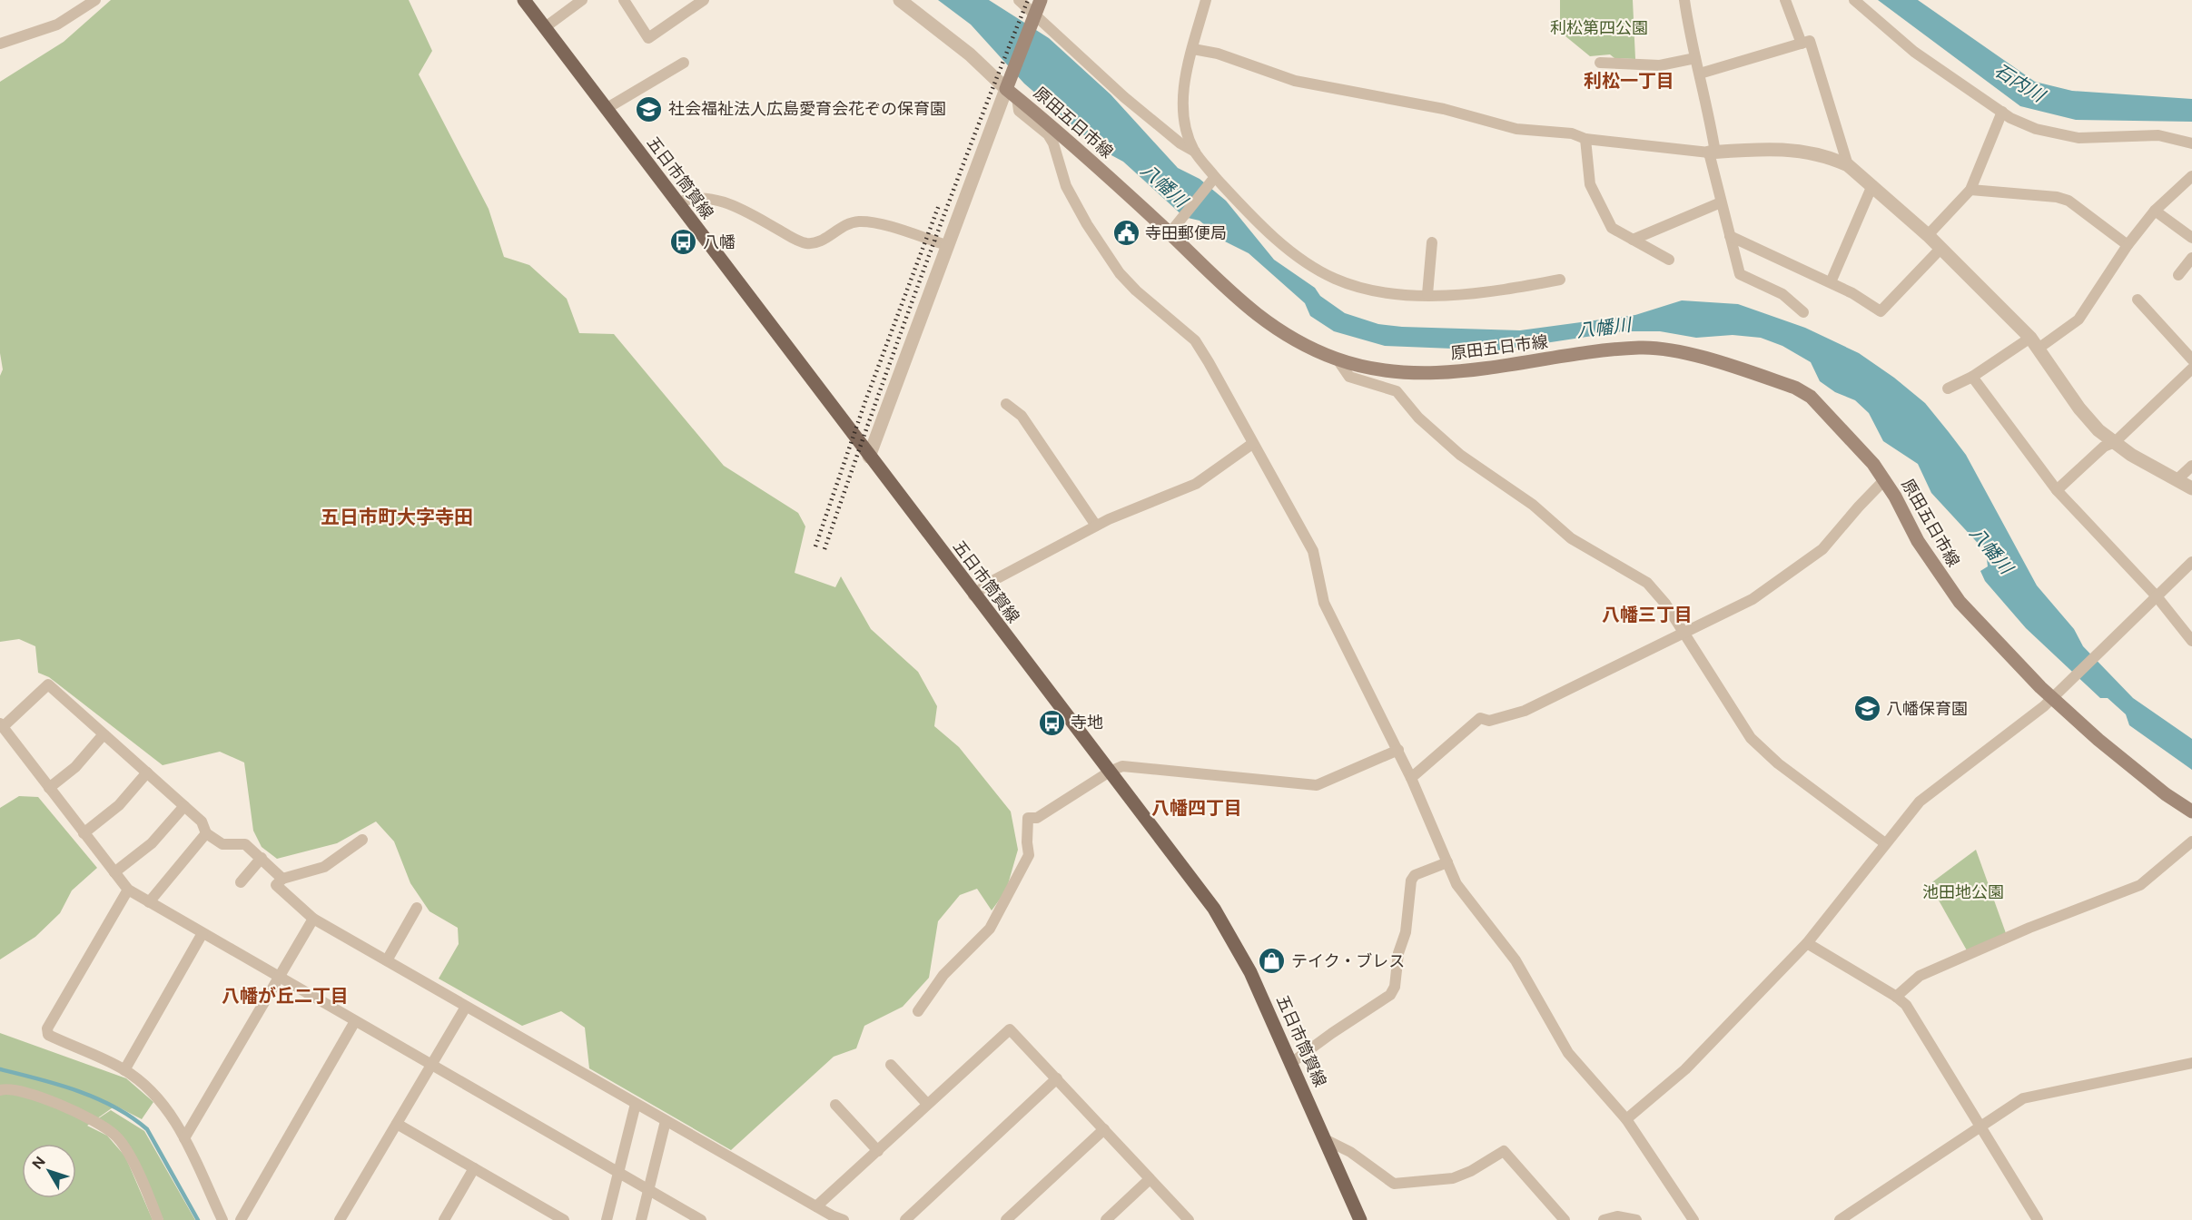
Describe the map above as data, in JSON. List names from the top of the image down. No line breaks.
{"streets":{"main road":["原田五日市線","五日市筒賀線"]},"districts":["利松一丁目","五日市町大字寺田","八幡三丁目","八幡四丁目","八幡が丘二丁目"],"water":["石内川","八幡川"],"parks":["利松第四公園","池田地公園"],"places":{"school or university":["社会福祉法人広島愛育会花ぞの保育園","八幡保育園"],"public building":["寺田郵便局"],"bus stop":["八幡","寺地"],"shop":["テイク・ブレス"]},"north":"top left"}
